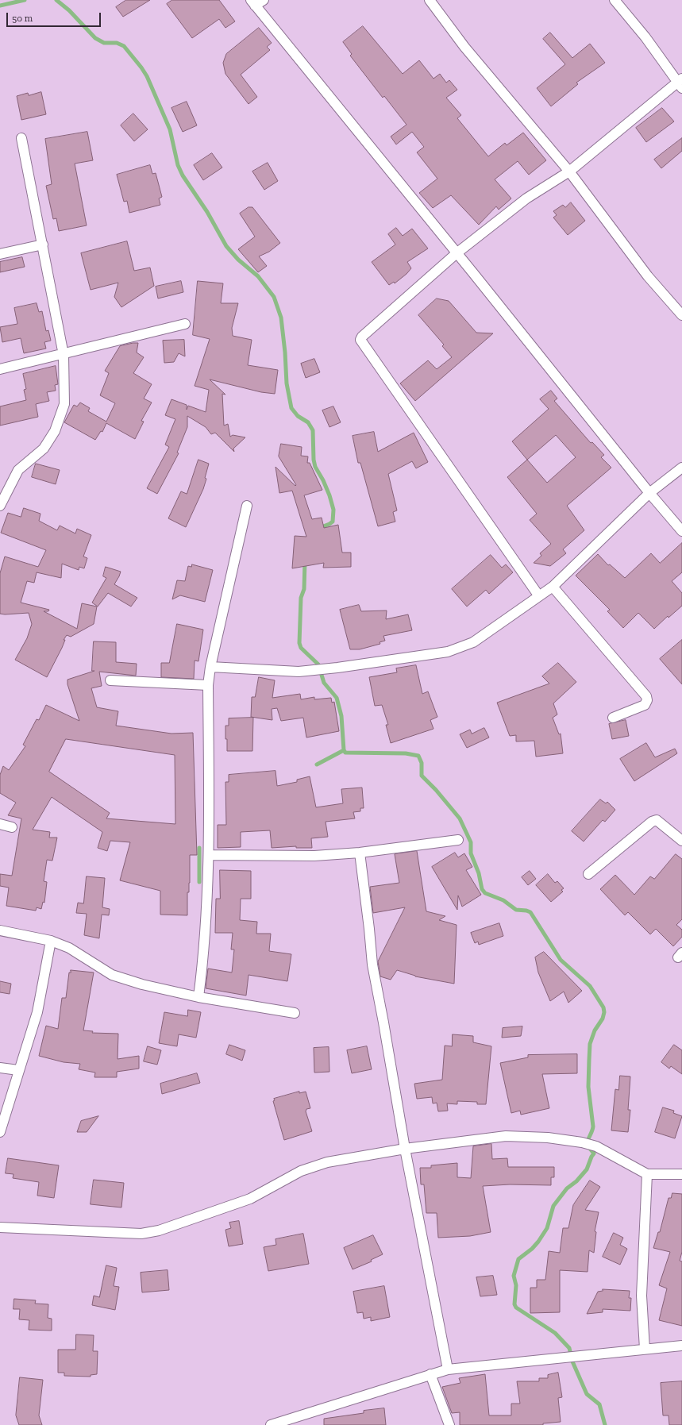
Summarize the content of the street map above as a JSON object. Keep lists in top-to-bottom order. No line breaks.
{"scale_bar":"50 m"}
